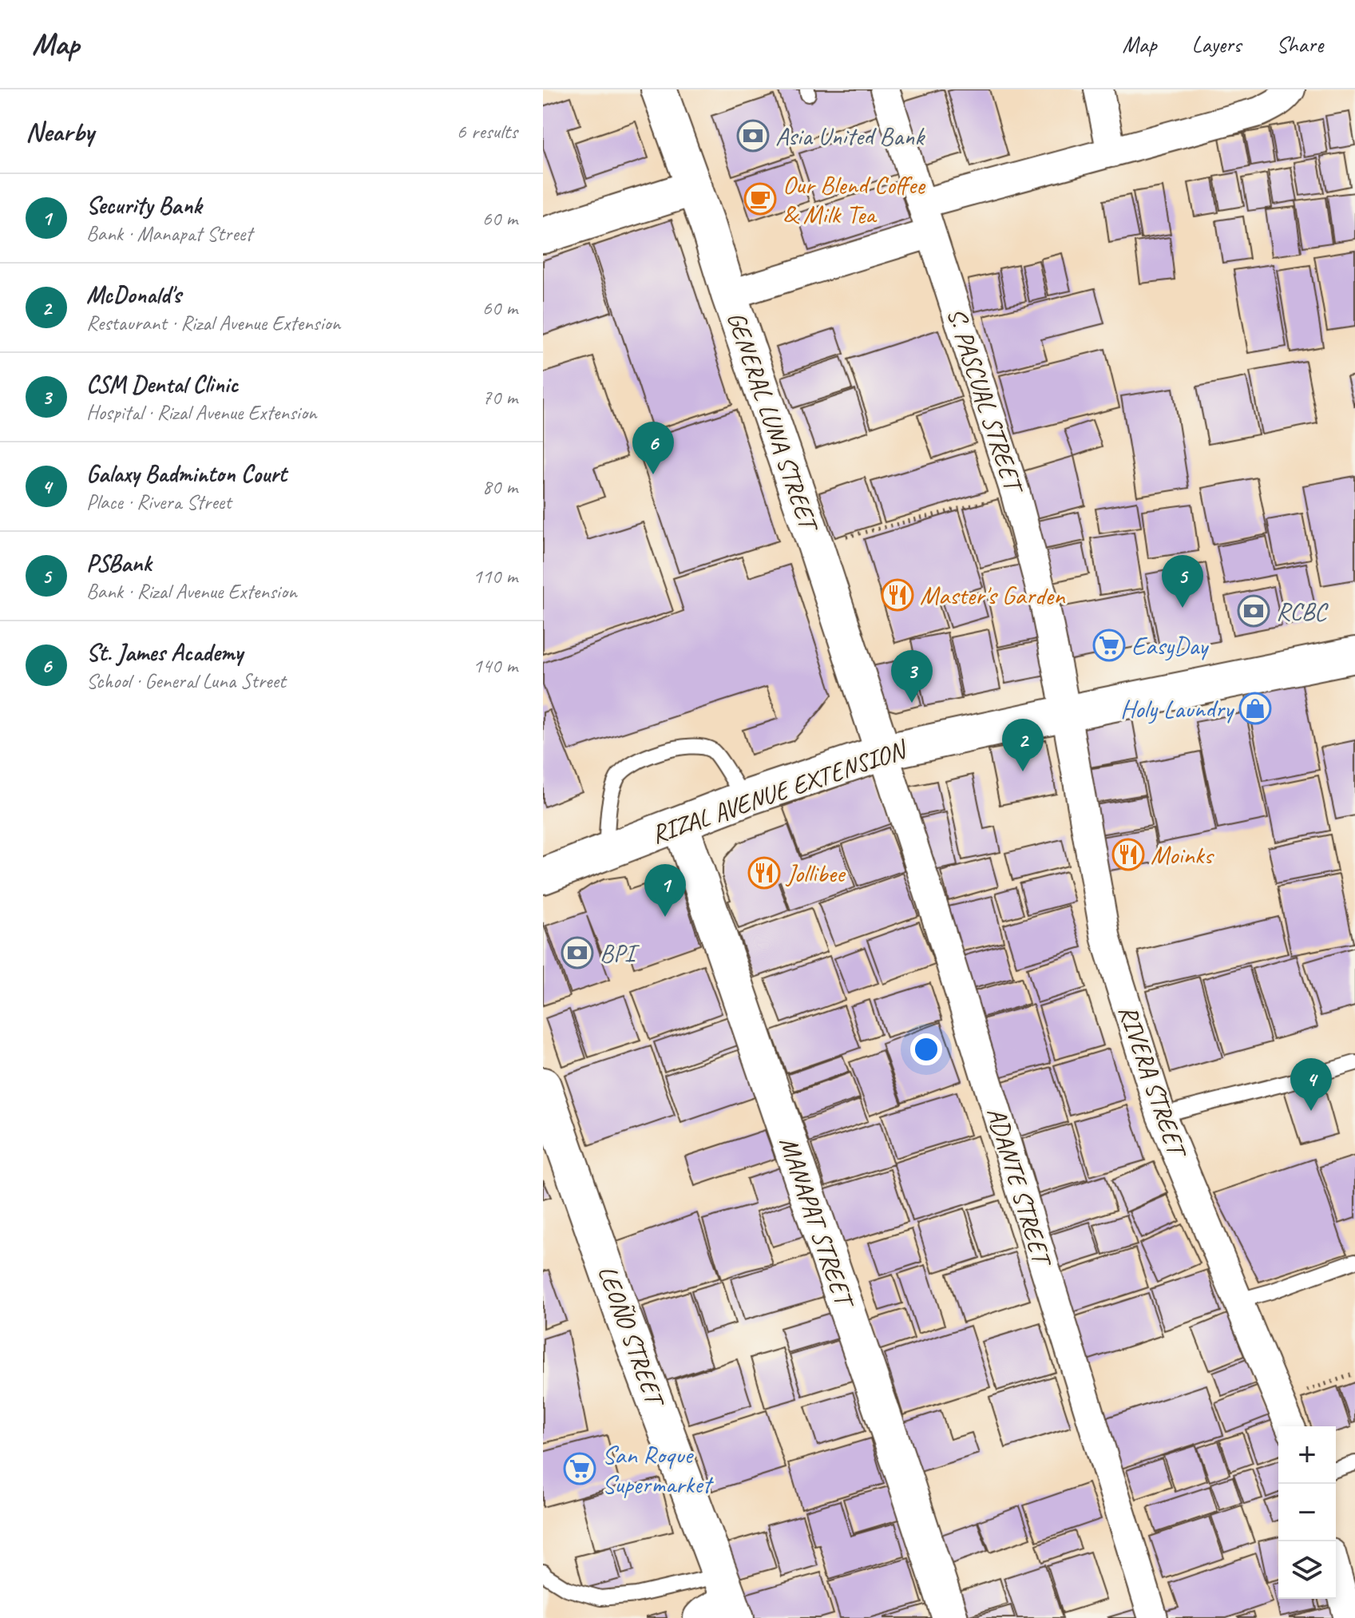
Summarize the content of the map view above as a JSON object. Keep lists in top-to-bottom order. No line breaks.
{"streets":{"main road":["GENERAL LUNA STREET","RIZAL AVENUE EXTENSION","MANAPAT STREET","LEOÑO STREET"],"street":["S. PASCUAL STREET","RIVERA STREET","ADANTE STREET"]},"crossings":[["S. PASCUAL STREET","RIZAL AVENUE EXTENSION"],["S. PASCUAL STREET","RIVERA STREET"],["GENERAL LUNA STREET","RIZAL AVENUE EXTENSION"],["GENERAL LUNA STREET","ADANTE STREET"],["RIZAL AVENUE EXTENSION","RIVERA STREET"],["RIZAL AVENUE EXTENSION","ADANTE STREET"],["RIZAL AVENUE EXTENSION","MANAPAT STREET"]],"places":{"bank":["Asia United Bank","RCBC","BPI"],"cafe":["Our Blend Coffee & Milk Tea"],"restaurant":["Master's Garden","Moinks","Jollibee"],"supermarket":["EasyDay","San Roque Supermarket"],"shop":["Holy Laundry"]},"page":{"header":"Map","nav":["Map","Layers","Share"],"heading":["Nearby","6 results"],"list":[{"mark":"1","name":"Security Bank","note":"Bank · Manapat Street","value":"60 m"},{"mark":"2","name":"McDonald's","note":"Restaurant · Rizal Avenue Extension","value":"60 m"},{"mark":"3","name":"CSM Dental Clinic","note":"Hospital · Rizal Avenue Extension","value":"70 m"},{"mark":"4","name":"Galaxy Badminton Court","note":"Place · Rivera Street","value":"80 m"},{"mark":"5","name":"PSBank","note":"Bank · Rizal Avenue Extension","value":"110 m"},{"mark":"6","name":"St. James Academy","note":"School · General Luna Street","value":"140 m"}],"pins":["6","5","3","2","1","4"],"map_buttons":["+","−"]}}
